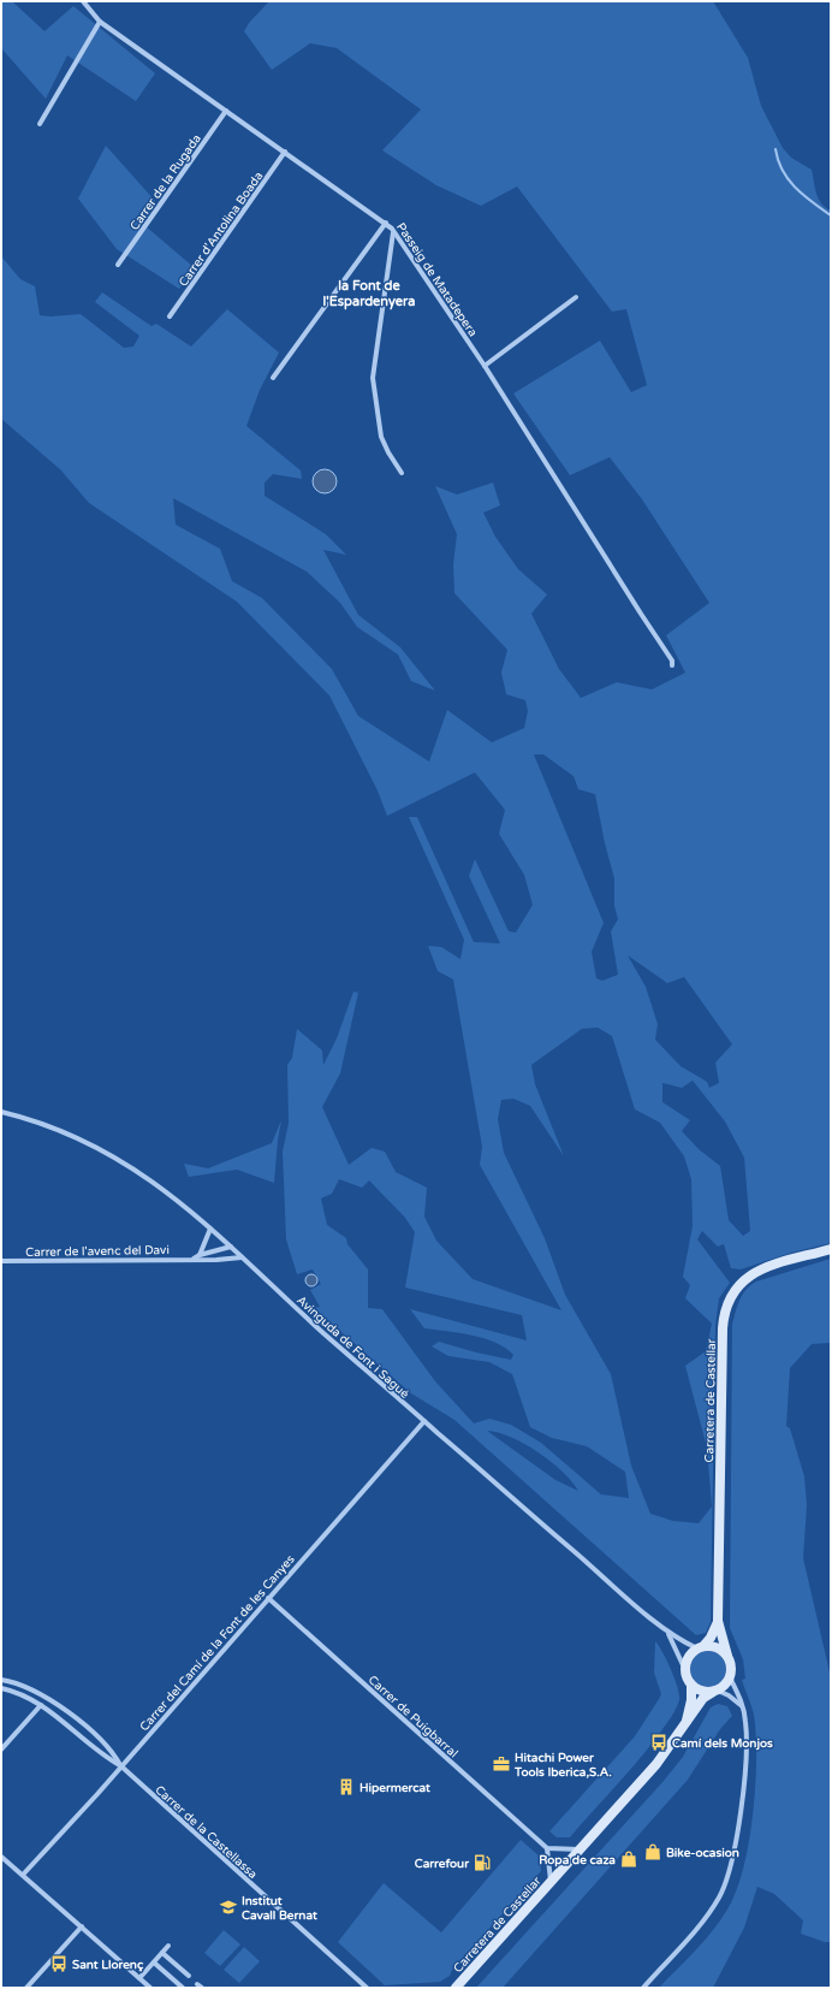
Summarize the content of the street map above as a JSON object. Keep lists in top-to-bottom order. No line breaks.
{"streets":{"street":["Carrer de la Rugada","Carrer d'Antolina Boada","Passeig de Matadepera","Carrer de l'avenc del Davi","Avinguda de Font i Sagué","Carretera de Castellar","Carrer del Camí de la Font de les Canyes","Carrer de Puigbarral","Carrer de la Castellassa"]},"crossings":[["Carrer de la Rugada","Passeig de Matadepera"],["Carrer d'Antolina Boada","Passeig de Matadepera"],["Carrer de l'avenc del Davi","Avinguda de Font i Sagué"],["Avinguda de Font i Sagué","Carretera de Castellar"],["Avinguda de Font i Sagué","Carrer del Camí de la Font de les Canyes"],["Carrer del Camí de la Font de les Canyes","Carrer de Puigbarral"],["Carrer del Camí de la Font de les Canyes","Carrer de la Castellassa"]],"districts":["la Font de l'Espardenyera"],"places":{"bus stop":["Camí dels Monjos","Sant Llorenç"],"office":["Hitachi Power Tools Iberica,S.A."],"building":["Hipermercat"],"shop":["Bike-ocasion","Ropa de caza"],"fuel station":["Carrefour"],"school or university":["Institut Cavall Bernat"]}}
